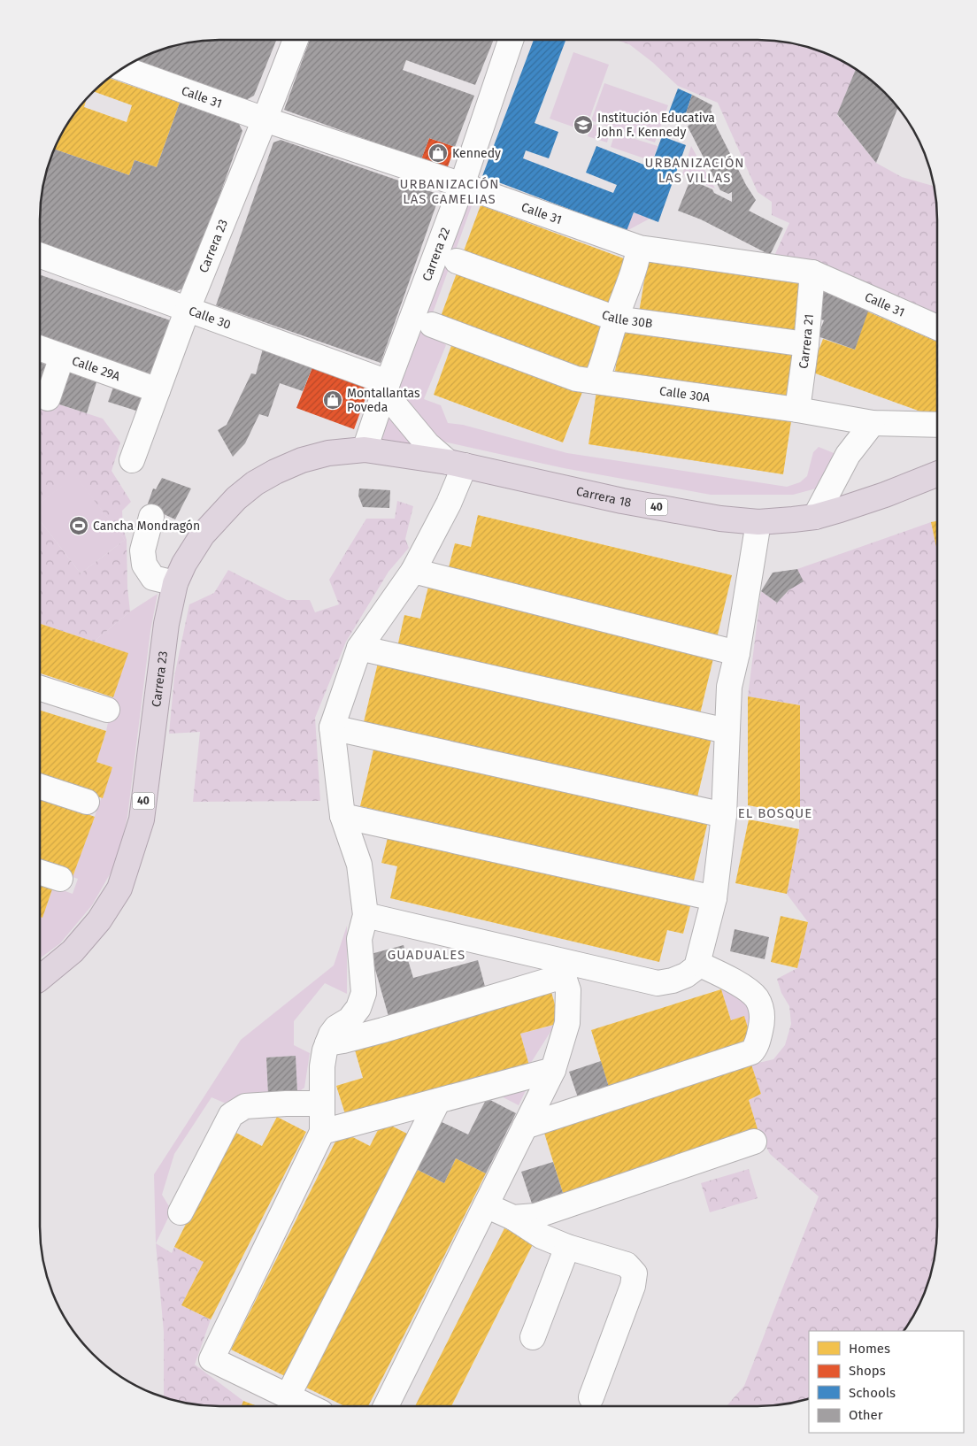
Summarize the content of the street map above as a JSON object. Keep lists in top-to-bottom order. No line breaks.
{"streets":{"highway":["Carrera 23","Carrera 18","40"],"street":["Calle 31","Carrera 22","Calle 30","Calle 30B","Carrera 21","Calle 29A","Calle 30A"]},"crossings":[["Calle 31","Carrera 23"],["Calle 31","Carrera 22"],["Calle 31","Carrera 21"],["Carrera 23","Carrera 22"],["Carrera 23","Calle 30"],["Carrera 23","Calle 29A"],["Carrera 23","Carrera 18"],["Carrera 22","Calle 30"],["Carrera 22","Carrera 18"],["Calle 30B","Carrera 21"],["Carrera 21","Calle 30A"]],"districts":["URBANIZACIÓN LAS VILLAS","URBANIZACIÓN LAS CAMELIAS","EL BOSQUE","GUADUALES"],"places":{"school or university":["Institución Educativa John F. Kennedy"],"shop":["Kennedy","Montallantas Poveda"],"sports":["Cancha Mondragón"]},"legend":["Homes","Shops","Schools","Other"]}
